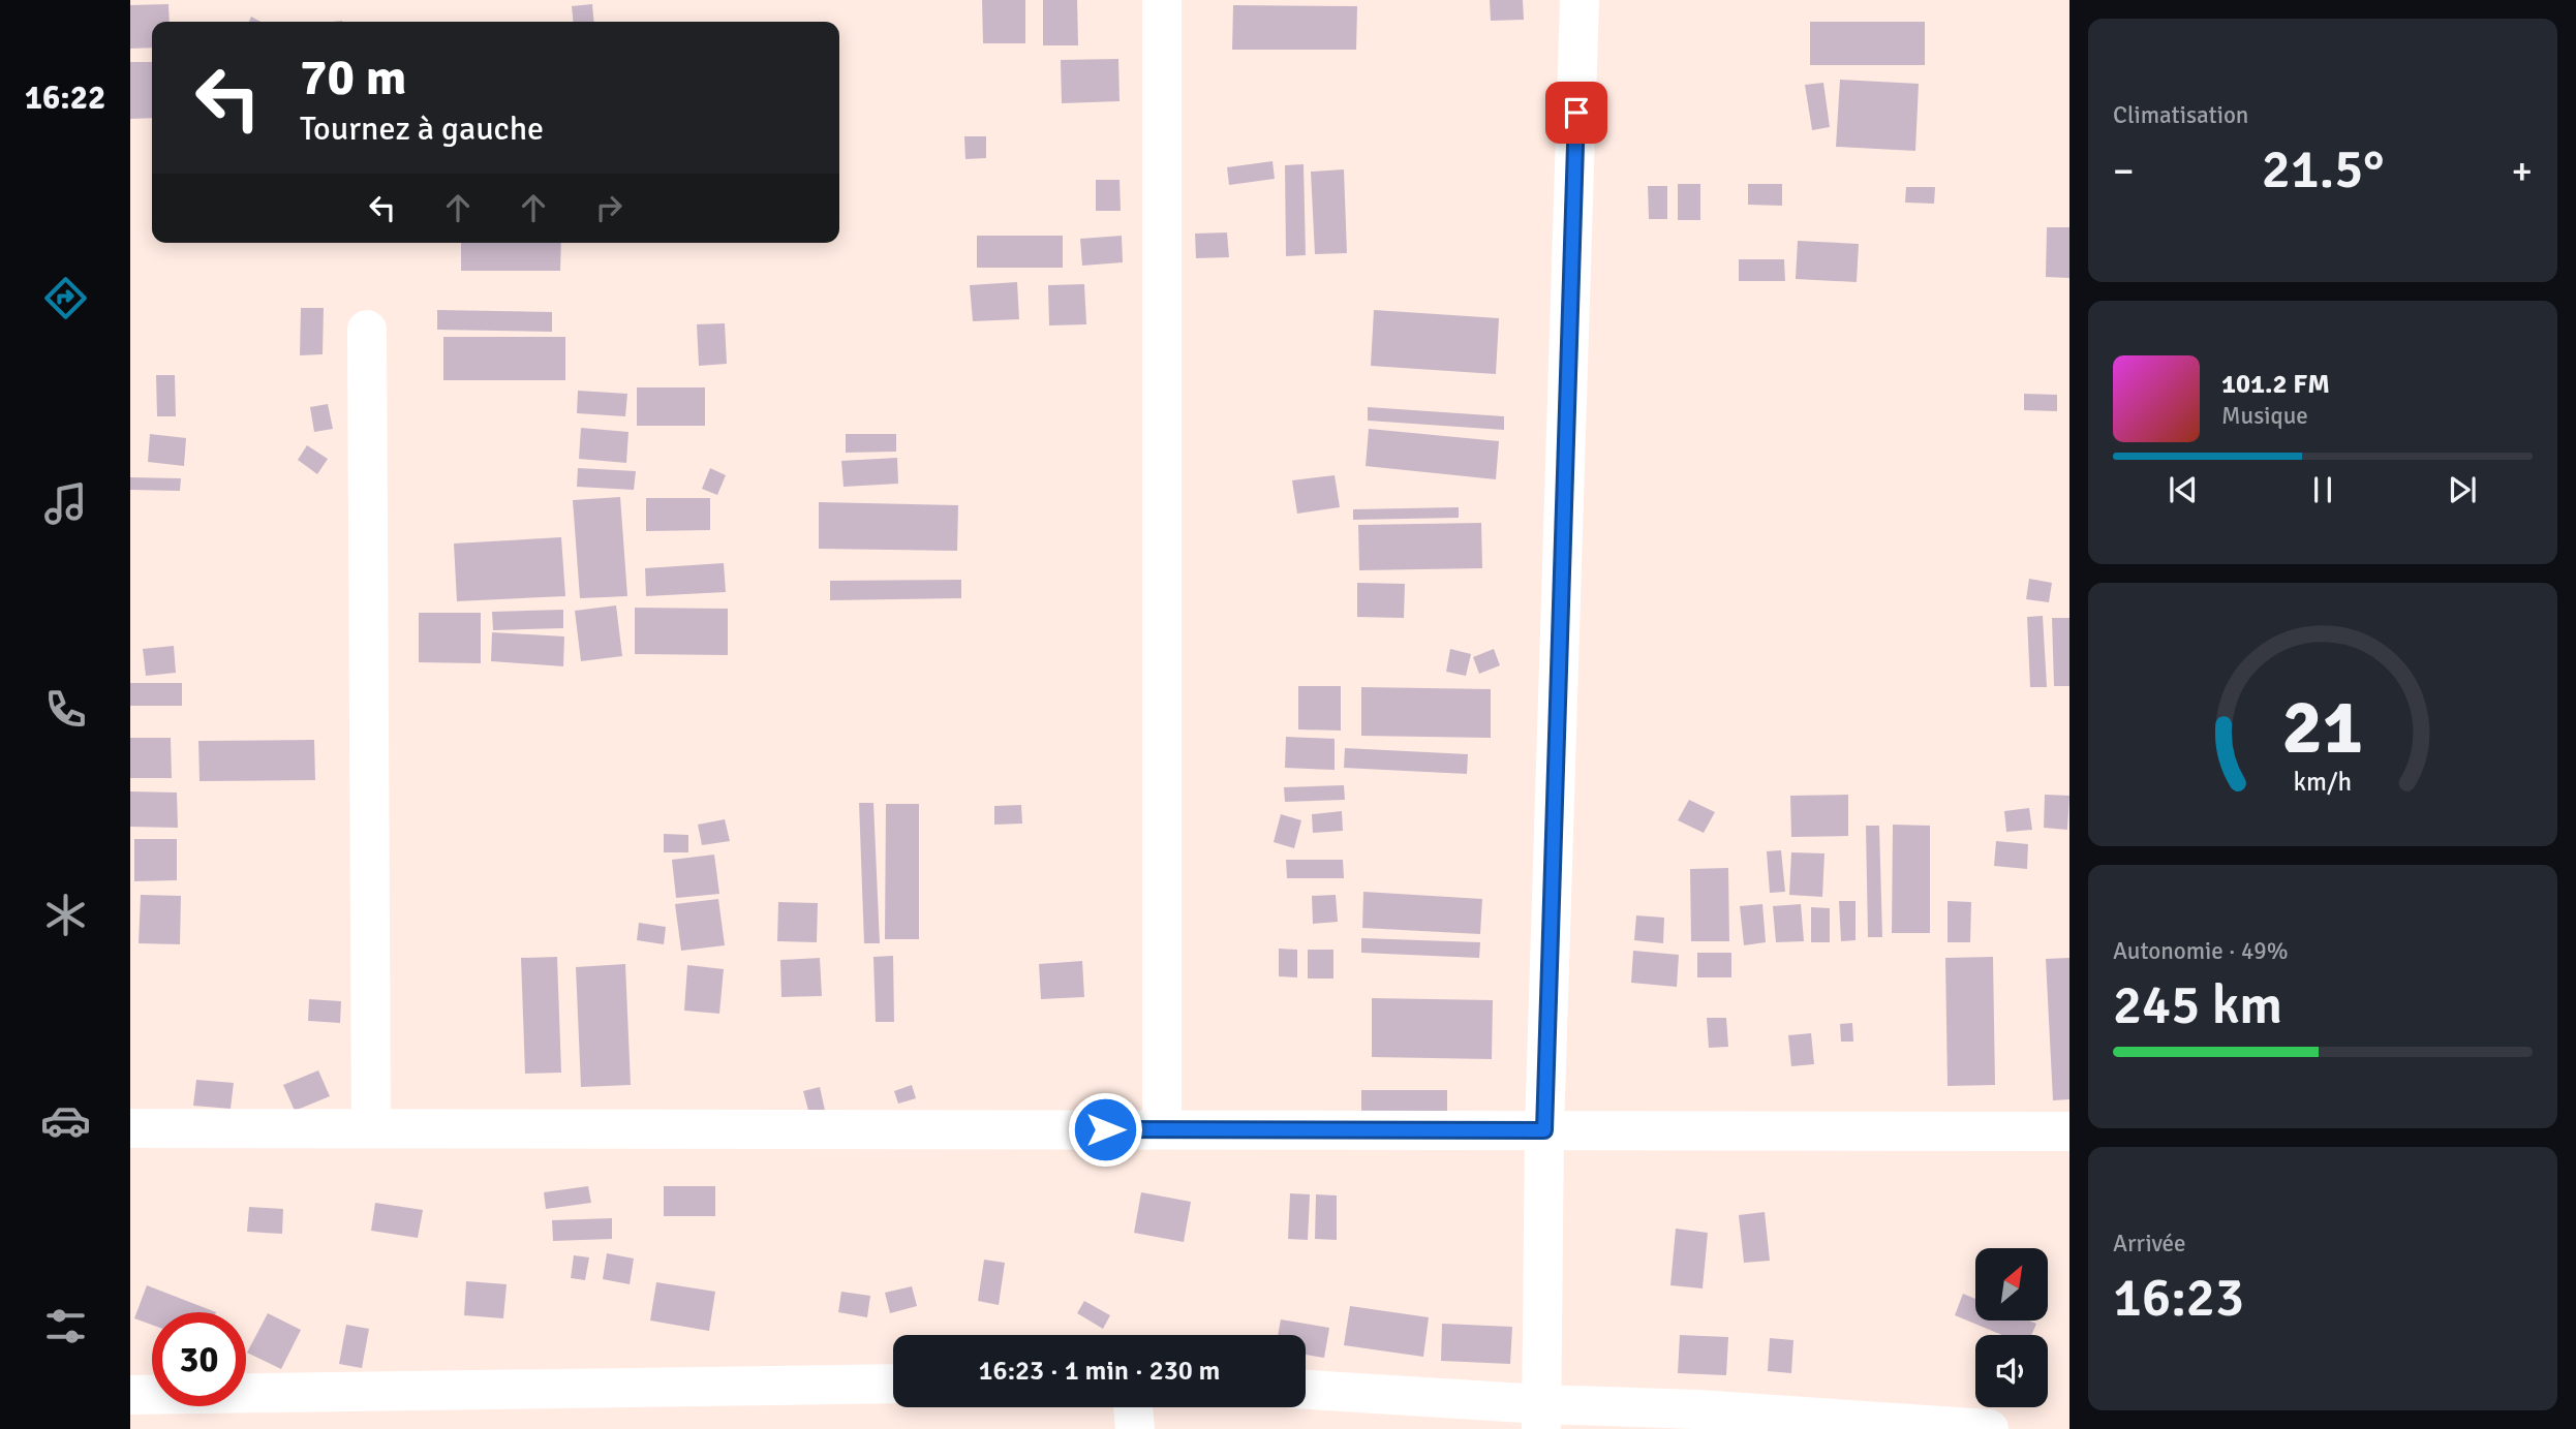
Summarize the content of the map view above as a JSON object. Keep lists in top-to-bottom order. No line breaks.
{"north":"top right","page":{"tabs":"16:22","tile":["Climatisation",["Autonomie · 49%","245 km"],["Arrivée","16:23"]],"turn":["70 m","Tournez à gauche"],"heat":["−","21.5°","+"],"song":["101.2 FM","Musique"],"limit":"30","trip":"16:23 · 1 min · 230 m","gauge":["21","km/h"]}}
